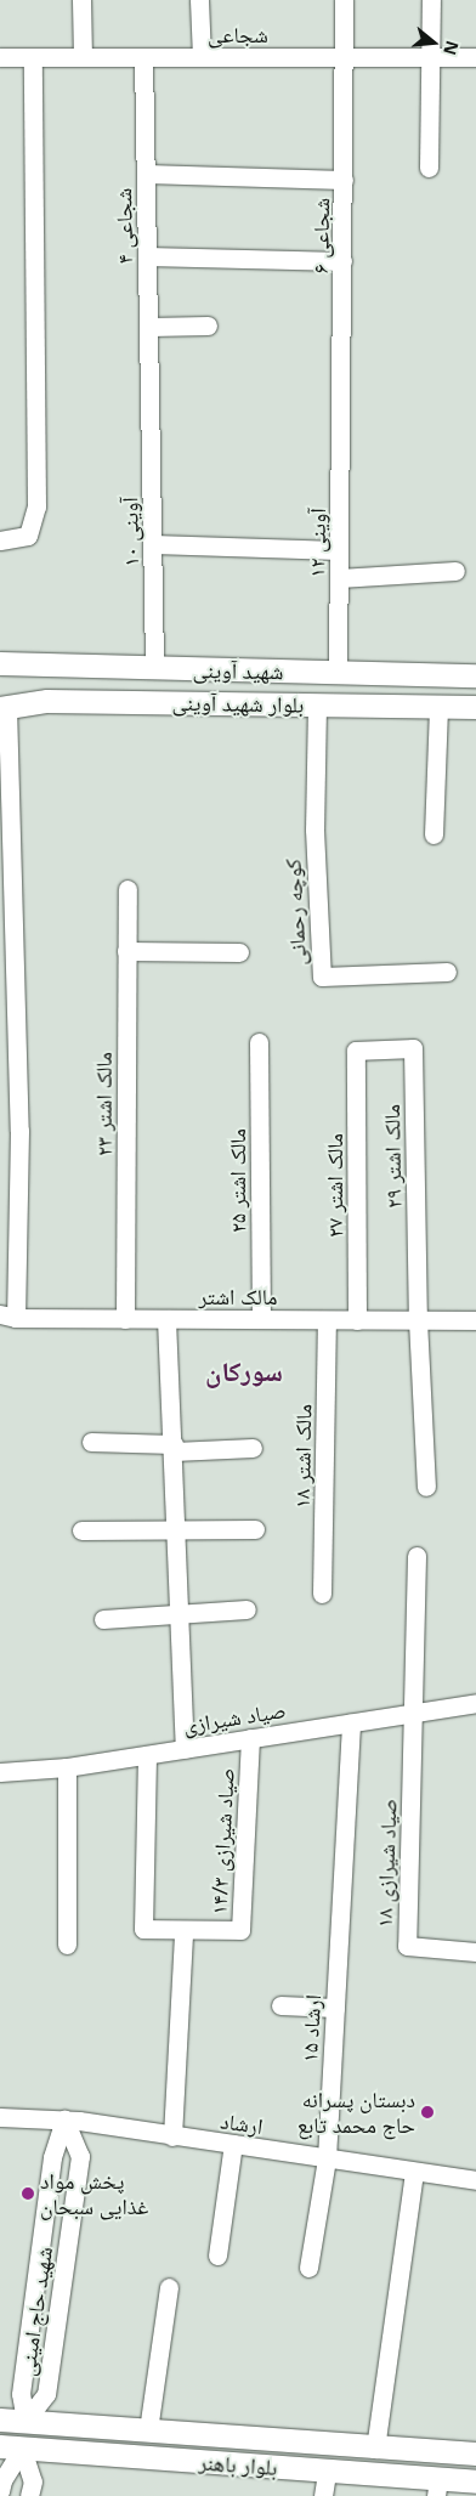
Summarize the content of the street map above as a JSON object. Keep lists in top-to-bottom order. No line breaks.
{"streets":{"main road":["شهید آوینی","بلوار شهید آوینی","بلوار باهنر"],"street":["شجاعی","شجاعی ۴","شجاعی ۶","۱۰ آوینی","۱۲ آوینی","کوچه رحمانی","مالک اشتر ۲۳","مالک اشتر ۲۹","مالک اشتر ۲۵","مالک اشتر ۲۷","مالک اشتر","مالک اشتر ۱۸","صیاد شیرازی","صیاد شیرازی ۱۴/۳","صیاد شیرازی ۱۸","ارشاد ۱۵","ارشاد","شهید حاج امینی"]},"crossings":[["شجاعی","شجاعی ۴"],["شجاعی","شجاعی ۶"],["شجاعی ۴","۱۰ آوینی"],["شجاعی ۶","۱۲ آوینی"],["۱۰ آوینی","شهید آوینی"],["۱۲ آوینی","شهید آوینی"],["بلوار شهید آوینی","کوچه رحمانی"],["مالک اشتر ۲۳","مالک اشتر"],["مالک اشتر ۲۹","مالک اشتر ۲۷"],["مالک اشتر ۲۹","مالک اشتر"],["مالک اشتر ۲۵","مالک اشتر"],["مالک اشتر ۲۷","مالک اشتر"],["مالک اشتر","مالک اشتر ۱۸"],["صیاد شیرازی","صیاد شیرازی ۱۴/۳"],["صیاد شیرازی","صیاد شیرازی ۱۸"],["صیاد شیرازی","ارشاد ۱۵"],["ارشاد ۱۵","ارشاد"],["ارشاد","شهید حاج امینی"],["شهید حاج امینی","بلوار باهنر"]],"districts":["سورکان"],"places":["دبستان پسرانه حاج محمد تابع","پخش مواد غذایی سبحان"],"north":"right"}
